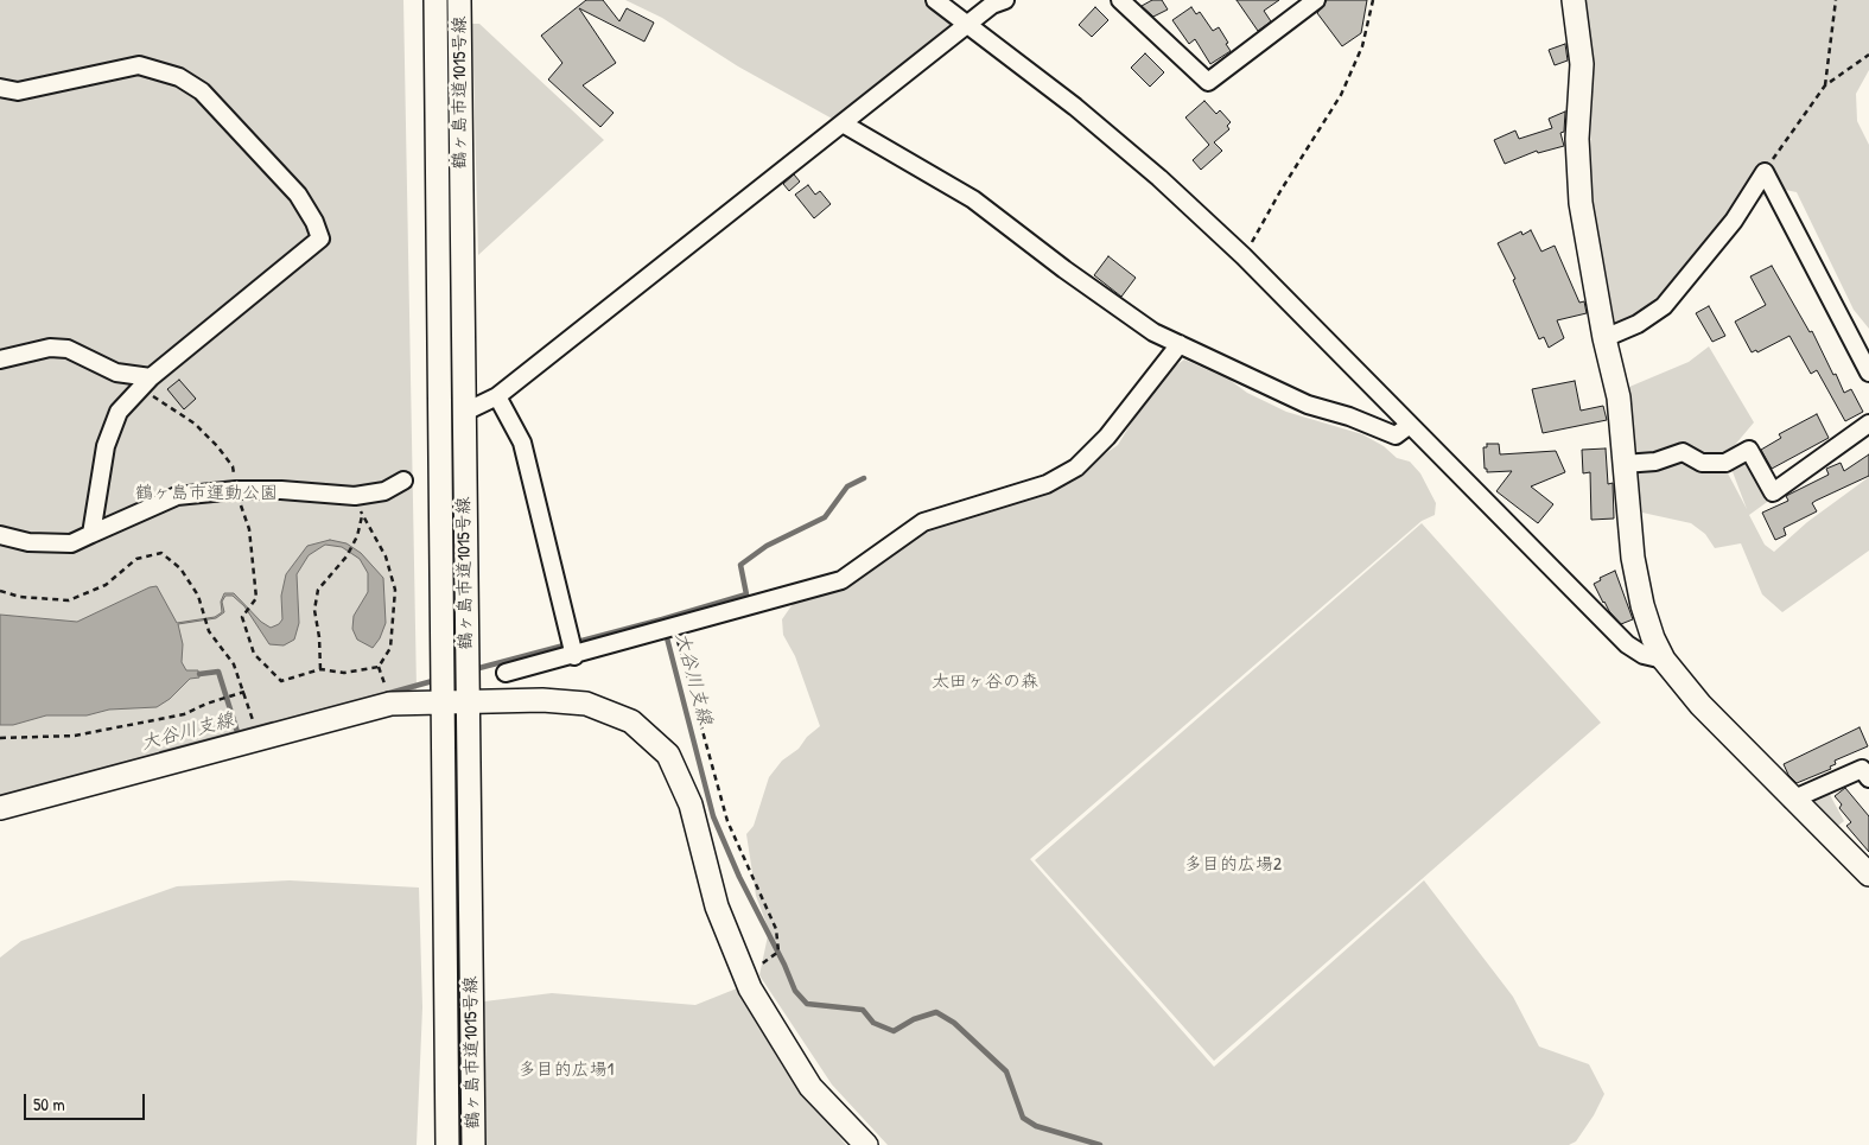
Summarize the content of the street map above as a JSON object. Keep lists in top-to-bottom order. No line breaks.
{"streets":{"street":["鶴ヶ島市道1015号線"]},"water":["大谷川支線"],"parks":["鶴ヶ島市運動公園","太田ヶ谷の森","多目的広場2","多目的広場1"],"scale_bar":"50 m"}
